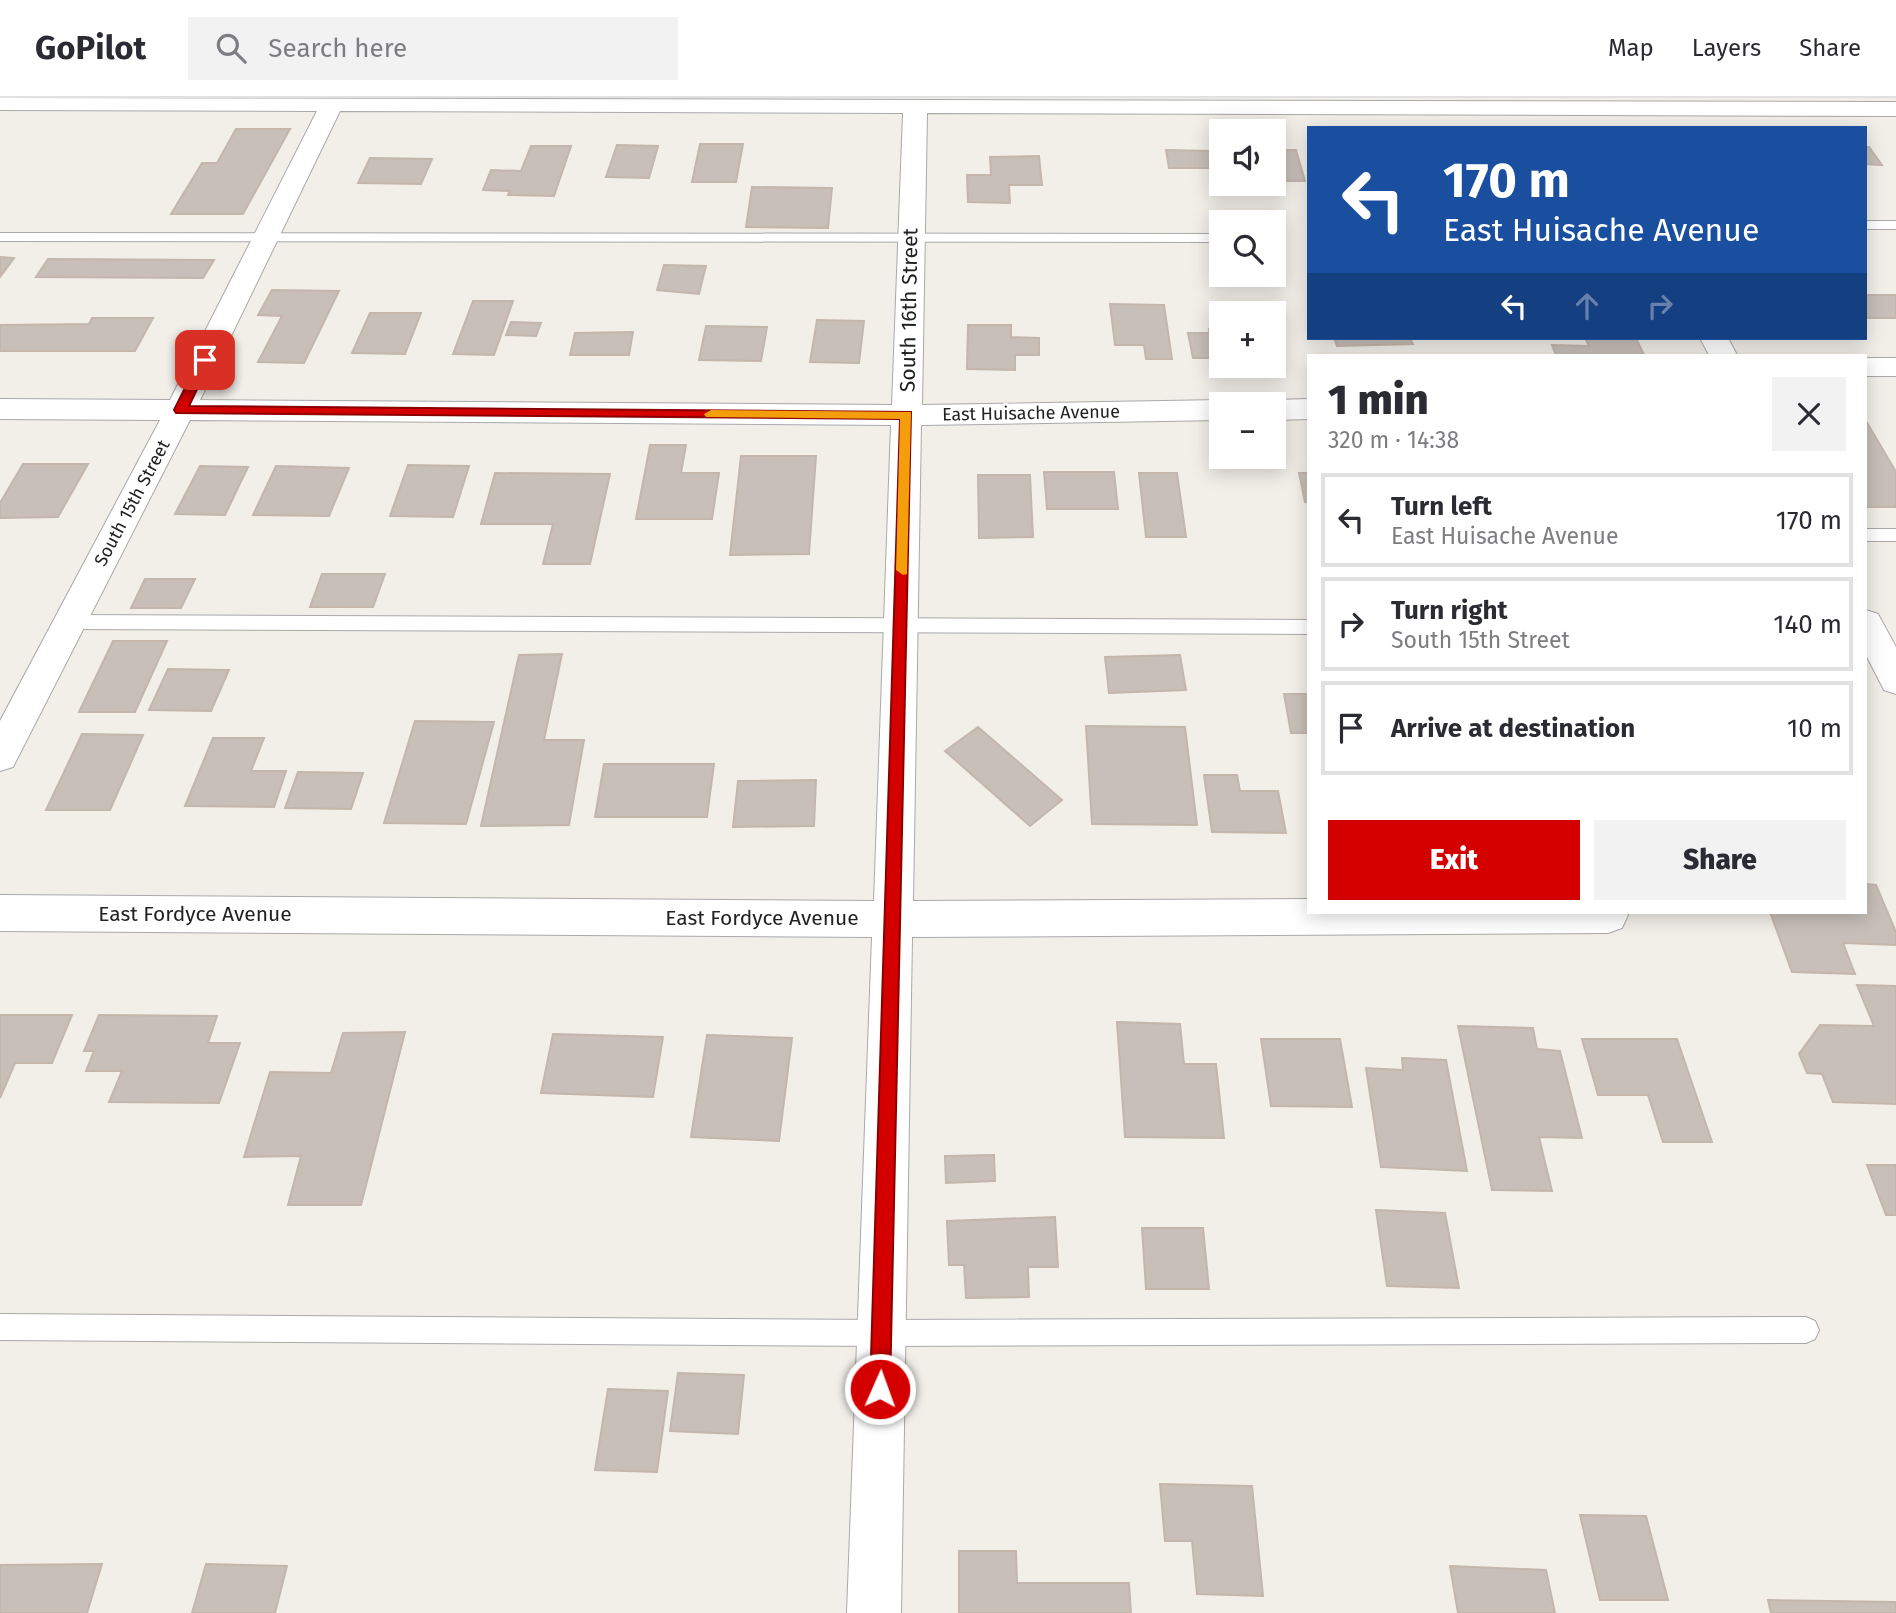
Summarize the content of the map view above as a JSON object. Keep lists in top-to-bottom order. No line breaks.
{"streets":{"street":["South 16th Street","East Huisache Avenue","South 15th Street","East Fordyce Avenue"]},"crossings":[["South 16th Street","East Huisache Avenue"],["South 16th Street","East Fordyce Avenue"],["East Huisache Avenue","South 15th Street"]],"page":{"header":"GoPilot","search":"Search here","nav":["Map","Layers","Share"],"map_buttons":["+","−"],"turn":["170 m","East Huisache Avenue"],"heading":["1 min","320 m · 14:38"],"list":[{"name":"Turn left","note":"East Huisache Avenue","value":"170 m"},{"name":"Turn right","note":"South 15th Street","value":"140 m"},{"name":"Arrive at destination","value":"10 m"}],"buttons":["Exit","Share"]}}
